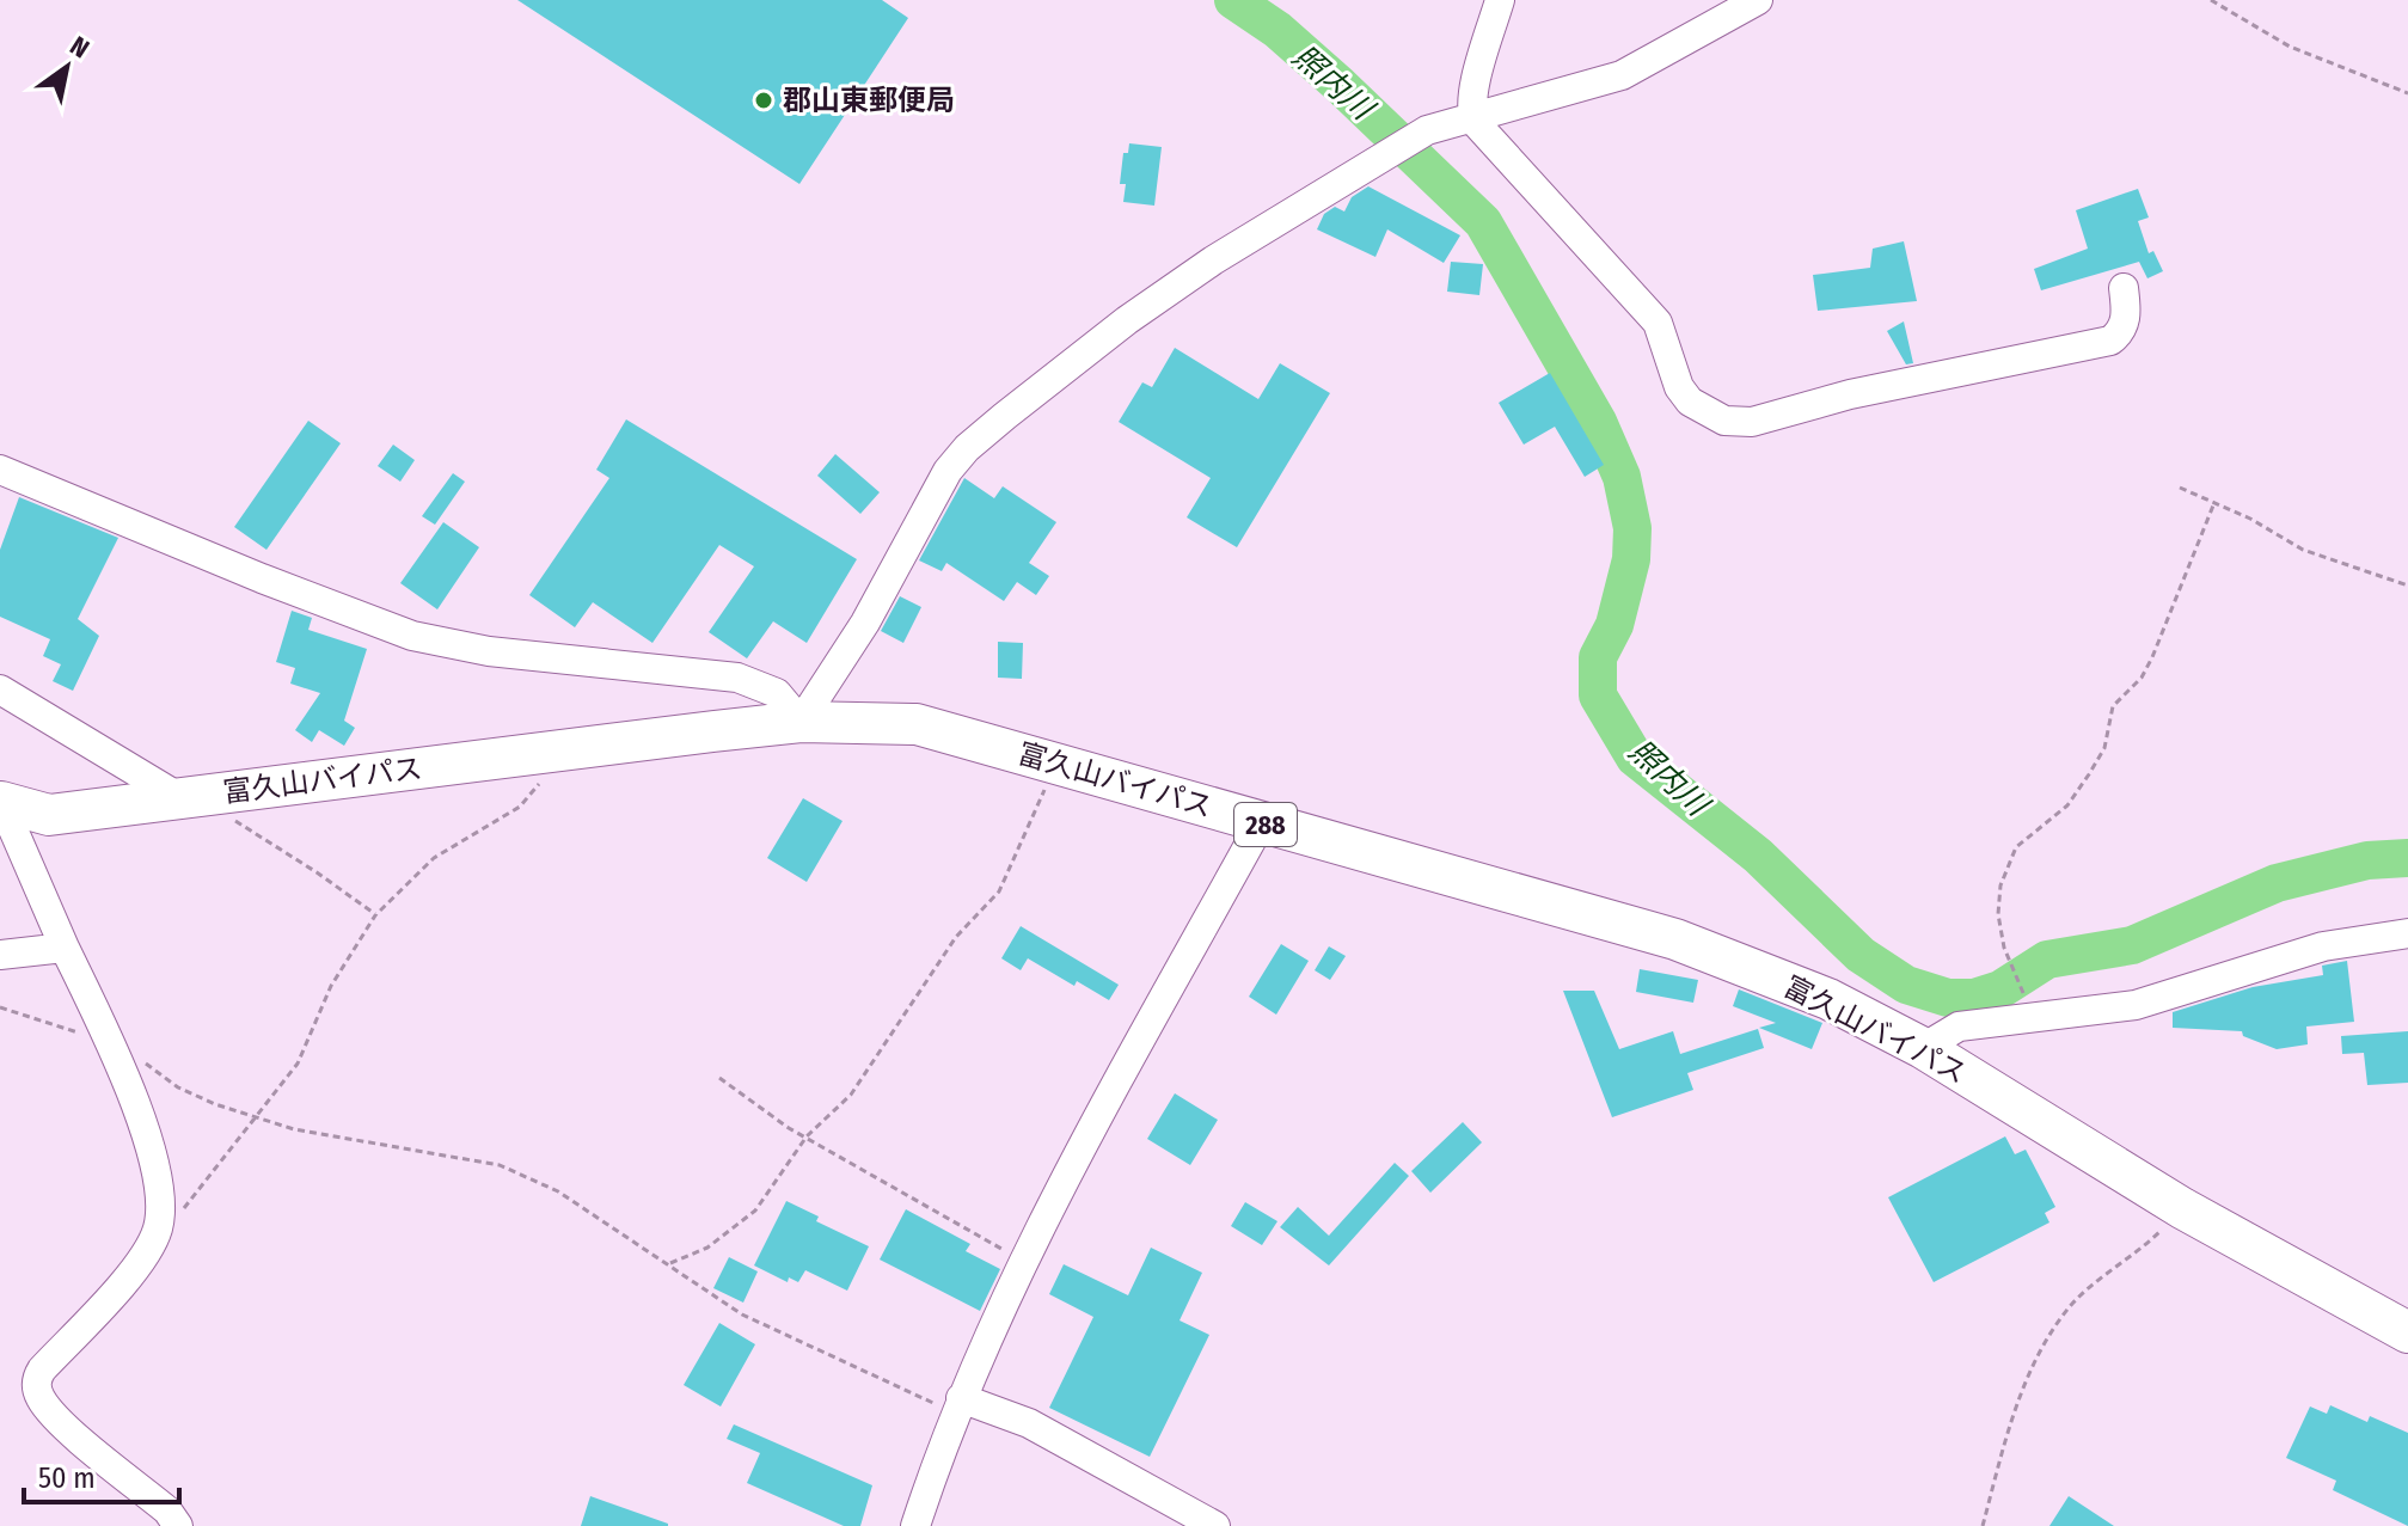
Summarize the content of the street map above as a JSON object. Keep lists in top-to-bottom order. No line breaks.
{"streets":{"highway":["富久山バイパス","288"]},"water":["照内川"],"places":["郡山東郵便局"],"scale_bar":"50 m","north":"top right"}
